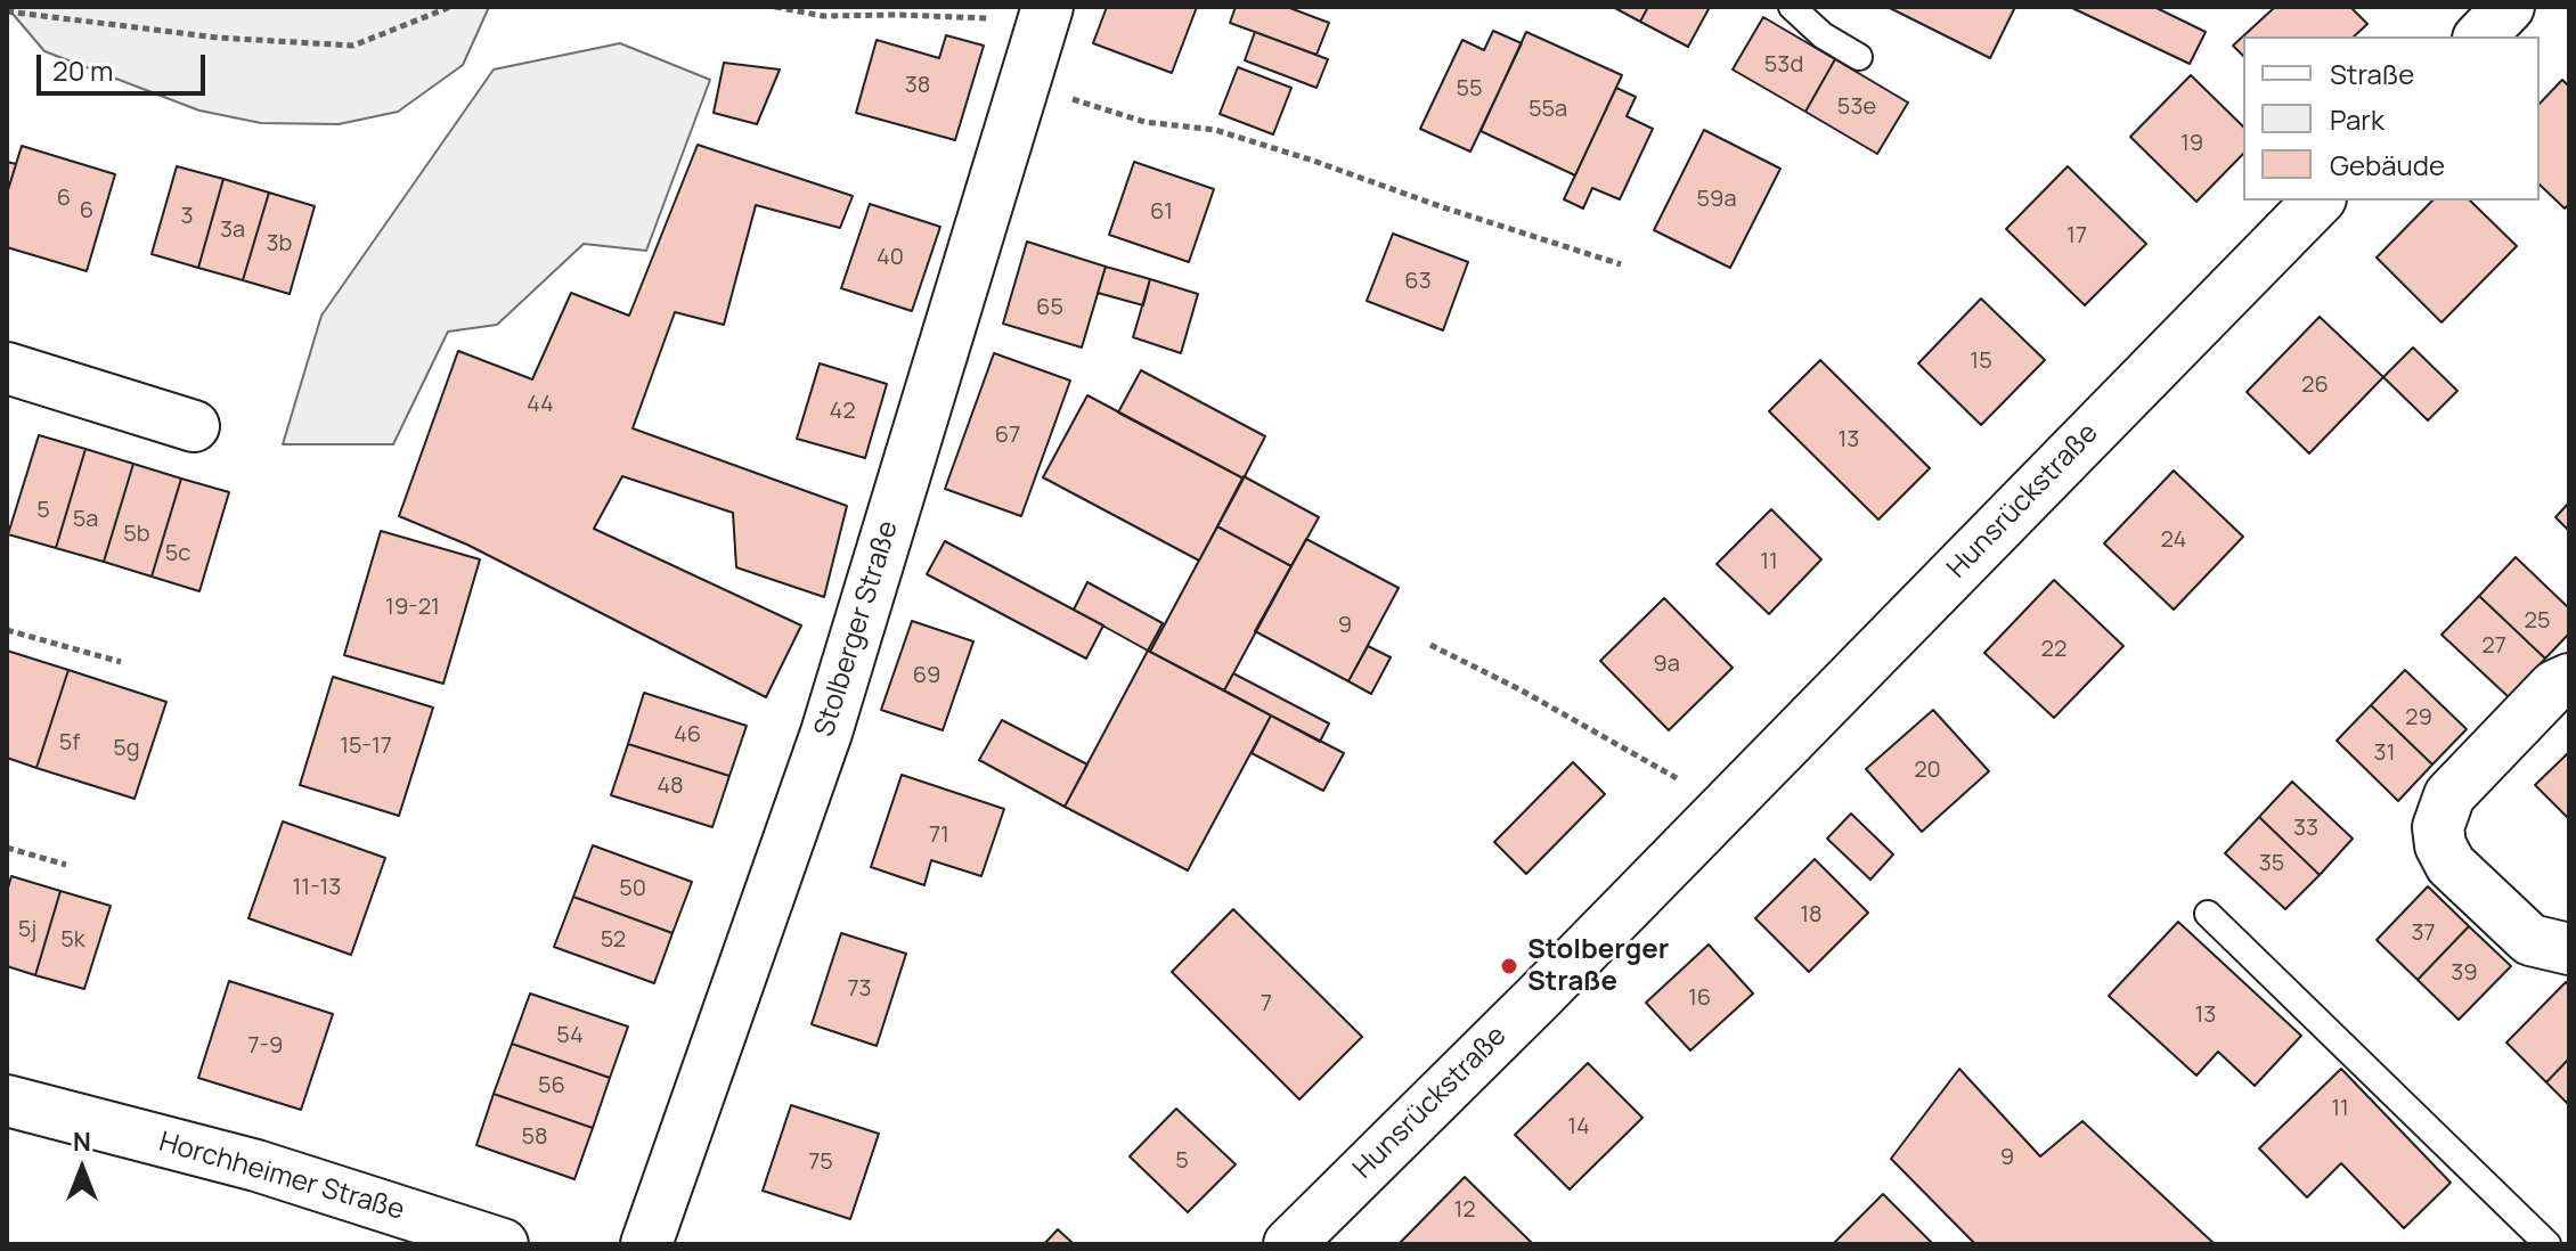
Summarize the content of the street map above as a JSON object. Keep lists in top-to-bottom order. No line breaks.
{"streets":{"street":["Hunsrückstraße","Stolberger Straße","Horchheimer Straße"]},"places":["Stolberger Straße"],"house_numbers":["53d","38","55","53e","55a","19","6","59a","6","61","3","3a","17","3b","40","63","65","15","26","44","42","67","13","5","5a","5b","24","5c","11","19-21","25","9","27","22","9a","69","29","46","5f","15-17","5g","31","20","48","33","71","35","11-13","50","18","5j","37","5k","52","39","73","16","7","13","54","7-9","56","11","14","58","9","5","75","12"],"legend":["Straße","Park","Gebäude"],"scale_bar":"20 m","north":"top"}
